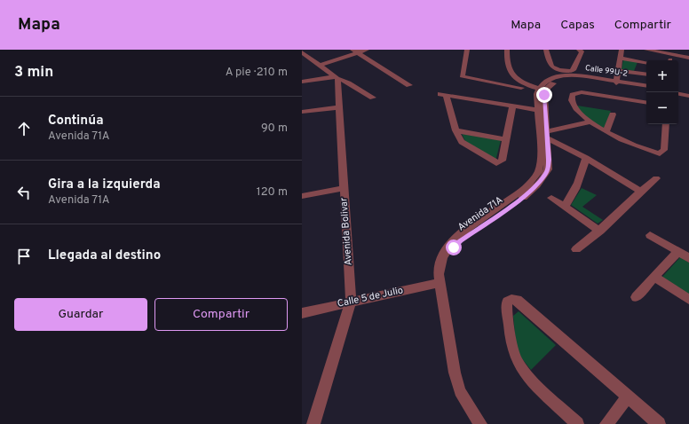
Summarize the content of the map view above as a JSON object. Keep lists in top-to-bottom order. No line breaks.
{"streets":{"street":["Calle 99U-2","Avenida 71A","Avenida Bolivar","Calle 5 de Julio"]},"crossings":[["Calle 99U-2","Avenida 71A"],["Avenida 71A","Calle 5 de Julio"],["Avenida Bolivar","Calle 5 de Julio"]],"page":{"header":"Mapa","nav":["Mapa","Capas","Compartir"],"heading":["3 min","A pie · 210 m"],"map_buttons":["+","−"],"list":[["Continúa","Avenida 71A","90 m"],["Gira a la izquierda","Avenida 71A","120 m"],"Llegada al destino"],"buttons":["Guardar","Compartir"]}}
